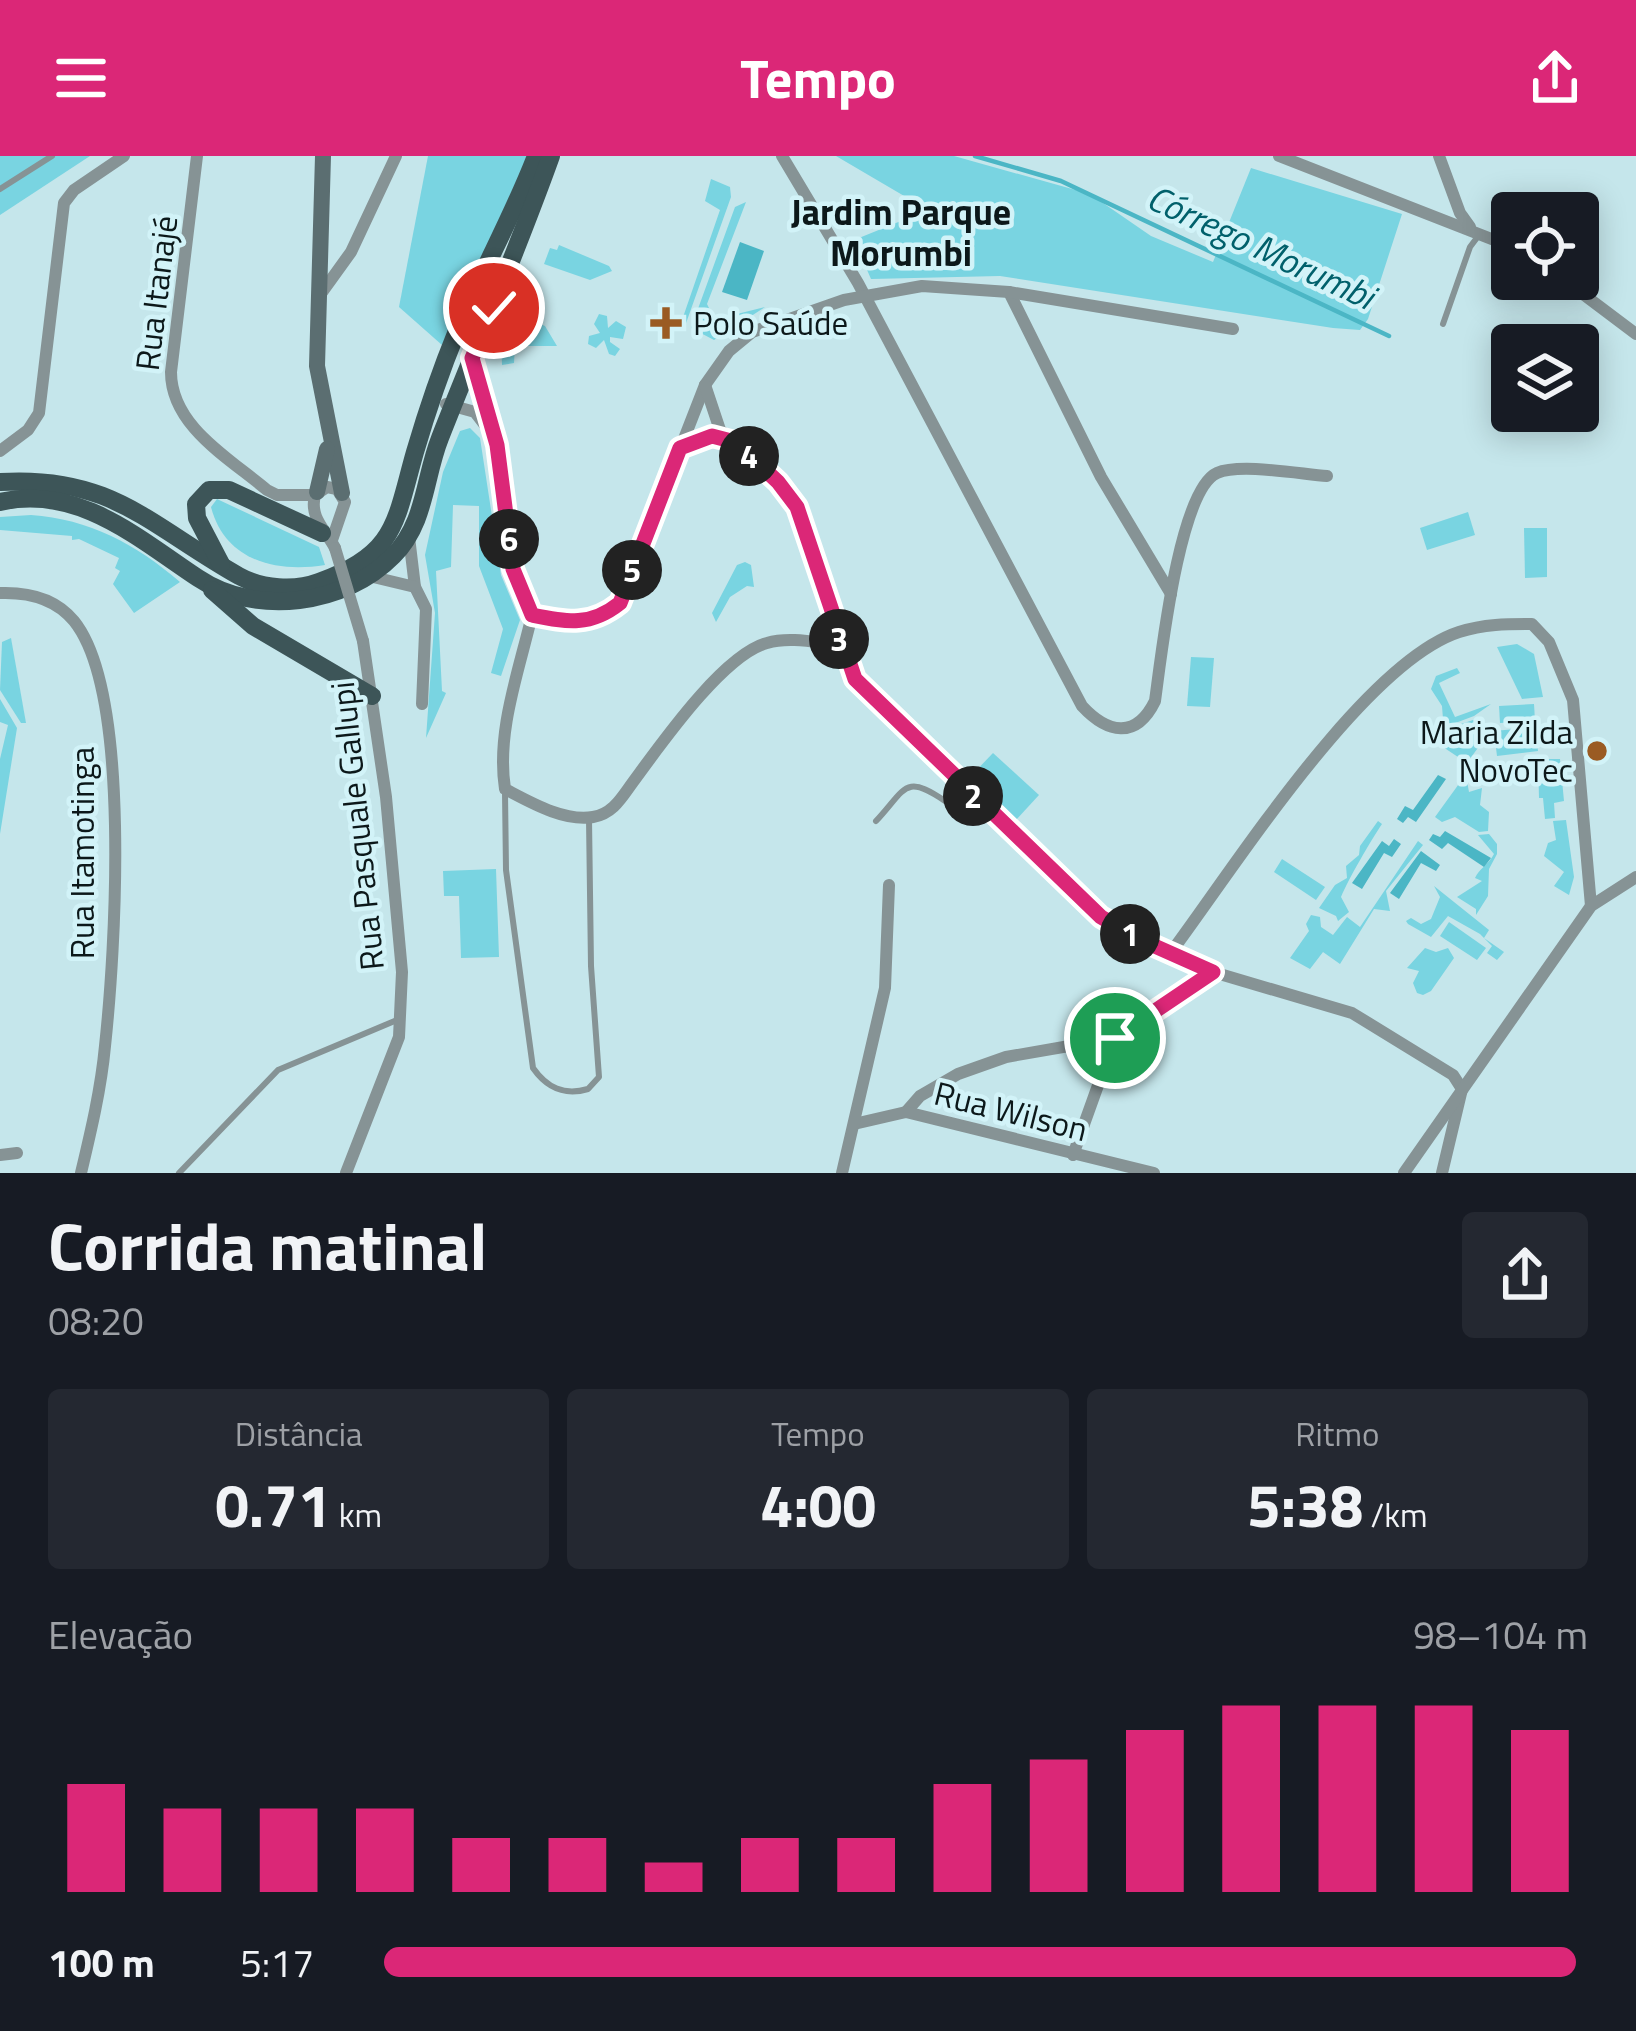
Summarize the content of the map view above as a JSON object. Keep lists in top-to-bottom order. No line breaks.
{"streets":{"street":["Rua Itanajé","Rua Pasquale Gallupi","Rua Itamotinga","Rua Wilson"]},"crossings":[["Rua Itanajé","Rua Pasquale Gallupi"]],"districts":["Jardim Parque Morumbi"],"water":["Córrego Morumbi"],"places":{"health":["Polo Saúde"],"other":["Maria Zilda NovoTec"]},"page":{"header":"Tempo","pins":["4","6","5","3","2","1"],"heading":["Corrida matinal","08:20"],"stats":[["Distância","0.71 km"],["Tempo","4:00"],["Ritmo","5:38 /km"]],"chart":["Elevação","98–104 m"],"list":[{"name":"100 m","note":"5:17"}]}}
